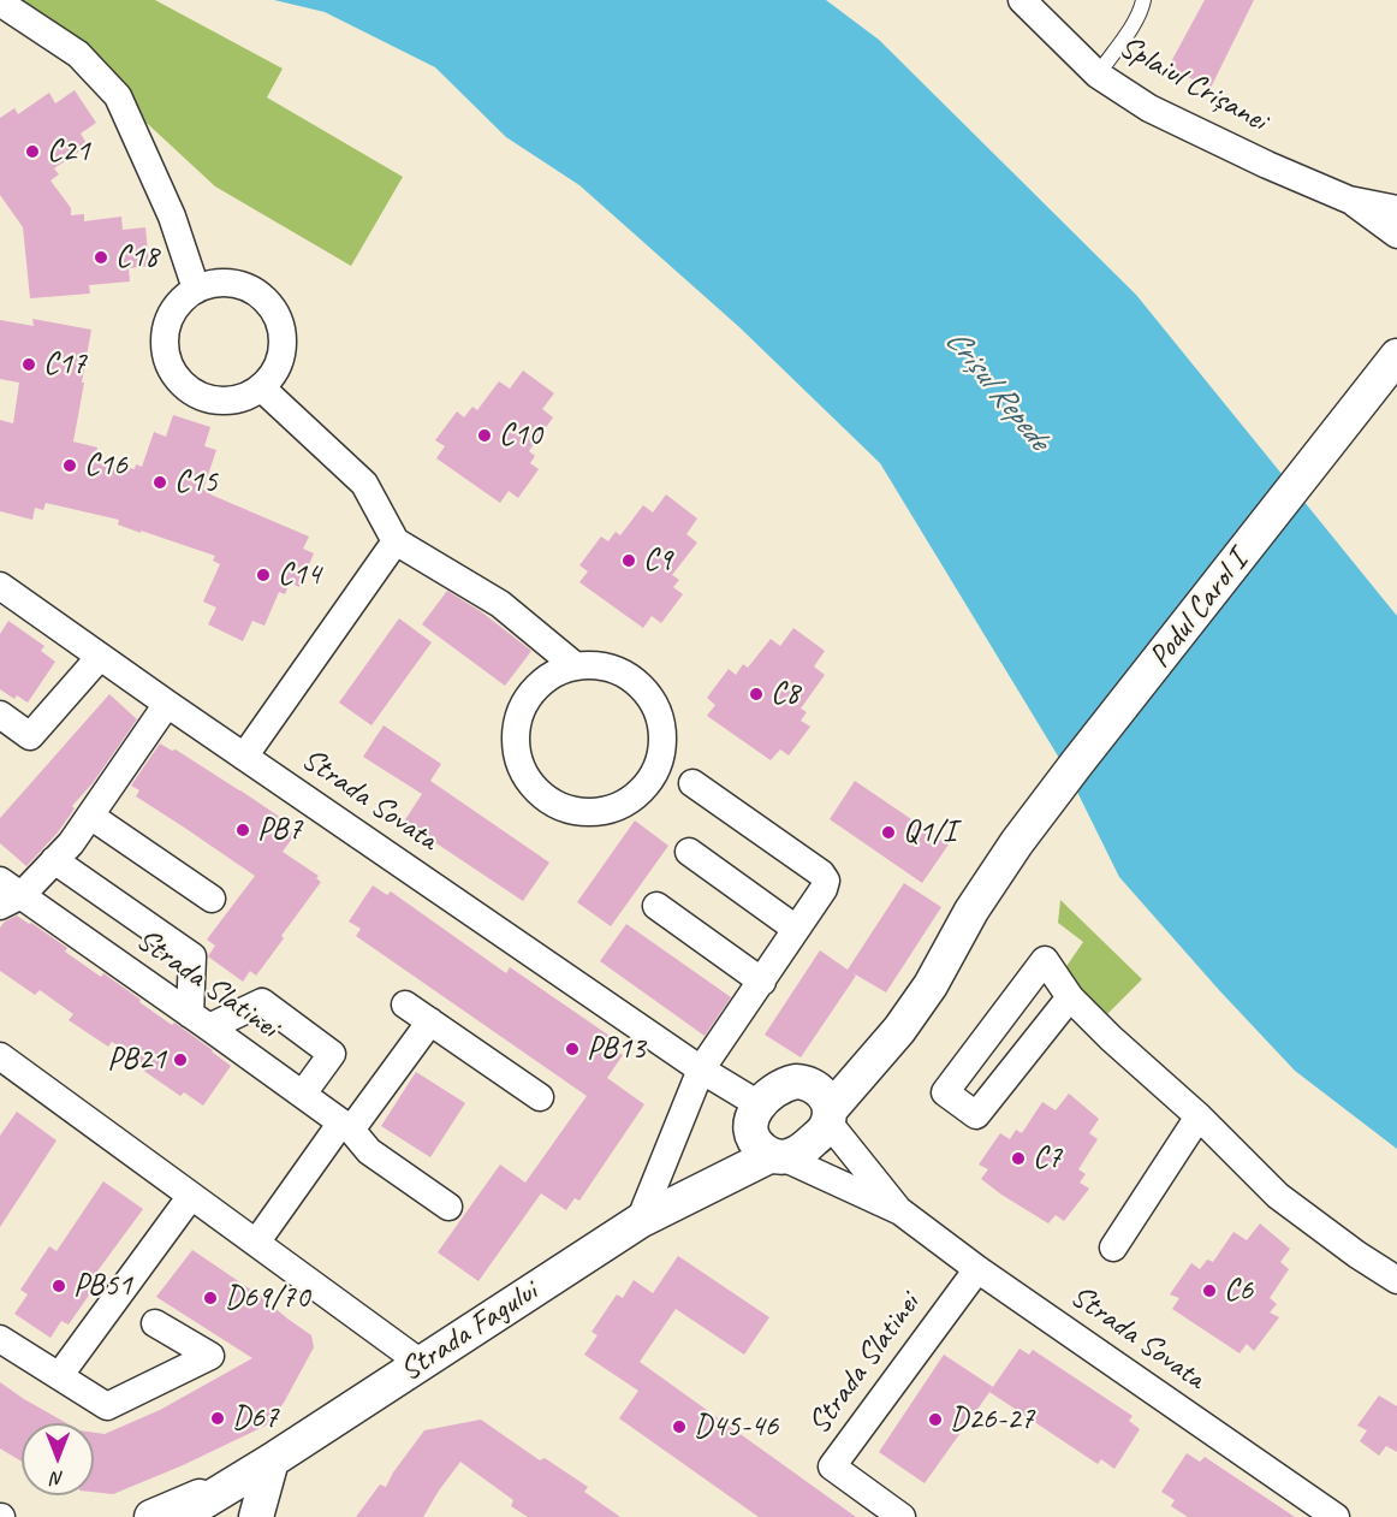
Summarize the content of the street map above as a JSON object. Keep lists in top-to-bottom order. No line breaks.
{"streets":{"street":["Splaiul Crișanei","Podul Carol I","Strada Sovata","Strada Slatinei","Strada Fagului"]},"crossings":[["Podul Carol I","Strada Fagului"],["Strada Sovata","Strada Slatinei"],["Strada Sovata","Strada Fagului"]],"water":["Crișul Repede"],"places":["C21","C18","C17","C10","C16","C15","C9","C14","C8","PB7","Q1/I","PB13","PB21","C7","PB51","C6","D69/70","D67","D26-27","D45-46"],"north":"bottom"}
